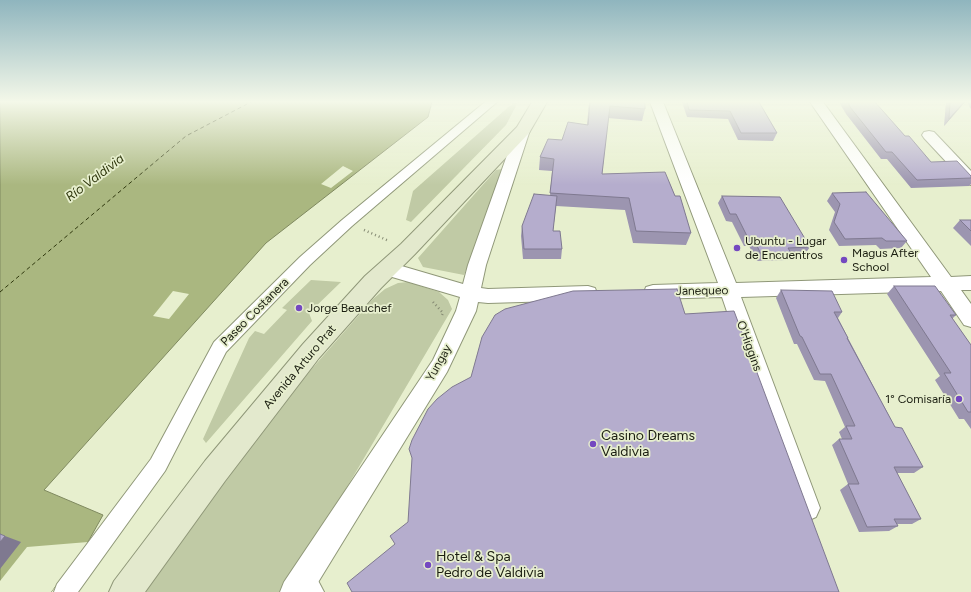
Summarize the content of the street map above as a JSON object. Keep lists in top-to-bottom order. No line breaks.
{"streets":{"main road":["Avenida Arturo Prat"],"street":["Janequeo","Paseo Costanera","O'Higgins","Yungay"]},"crossings":[["Janequeo","O'Higgins"],["Yungay","Avenida Arturo Prat"]],"water":["Río Valdivia"],"places":["Ubuntu - Lugar de Encuentros","Magus After School","Jorge Beauchef","1° Comisaría","Casino Dreams Valdivia","Hotel & Spa Pedro de Valdivia"]}
